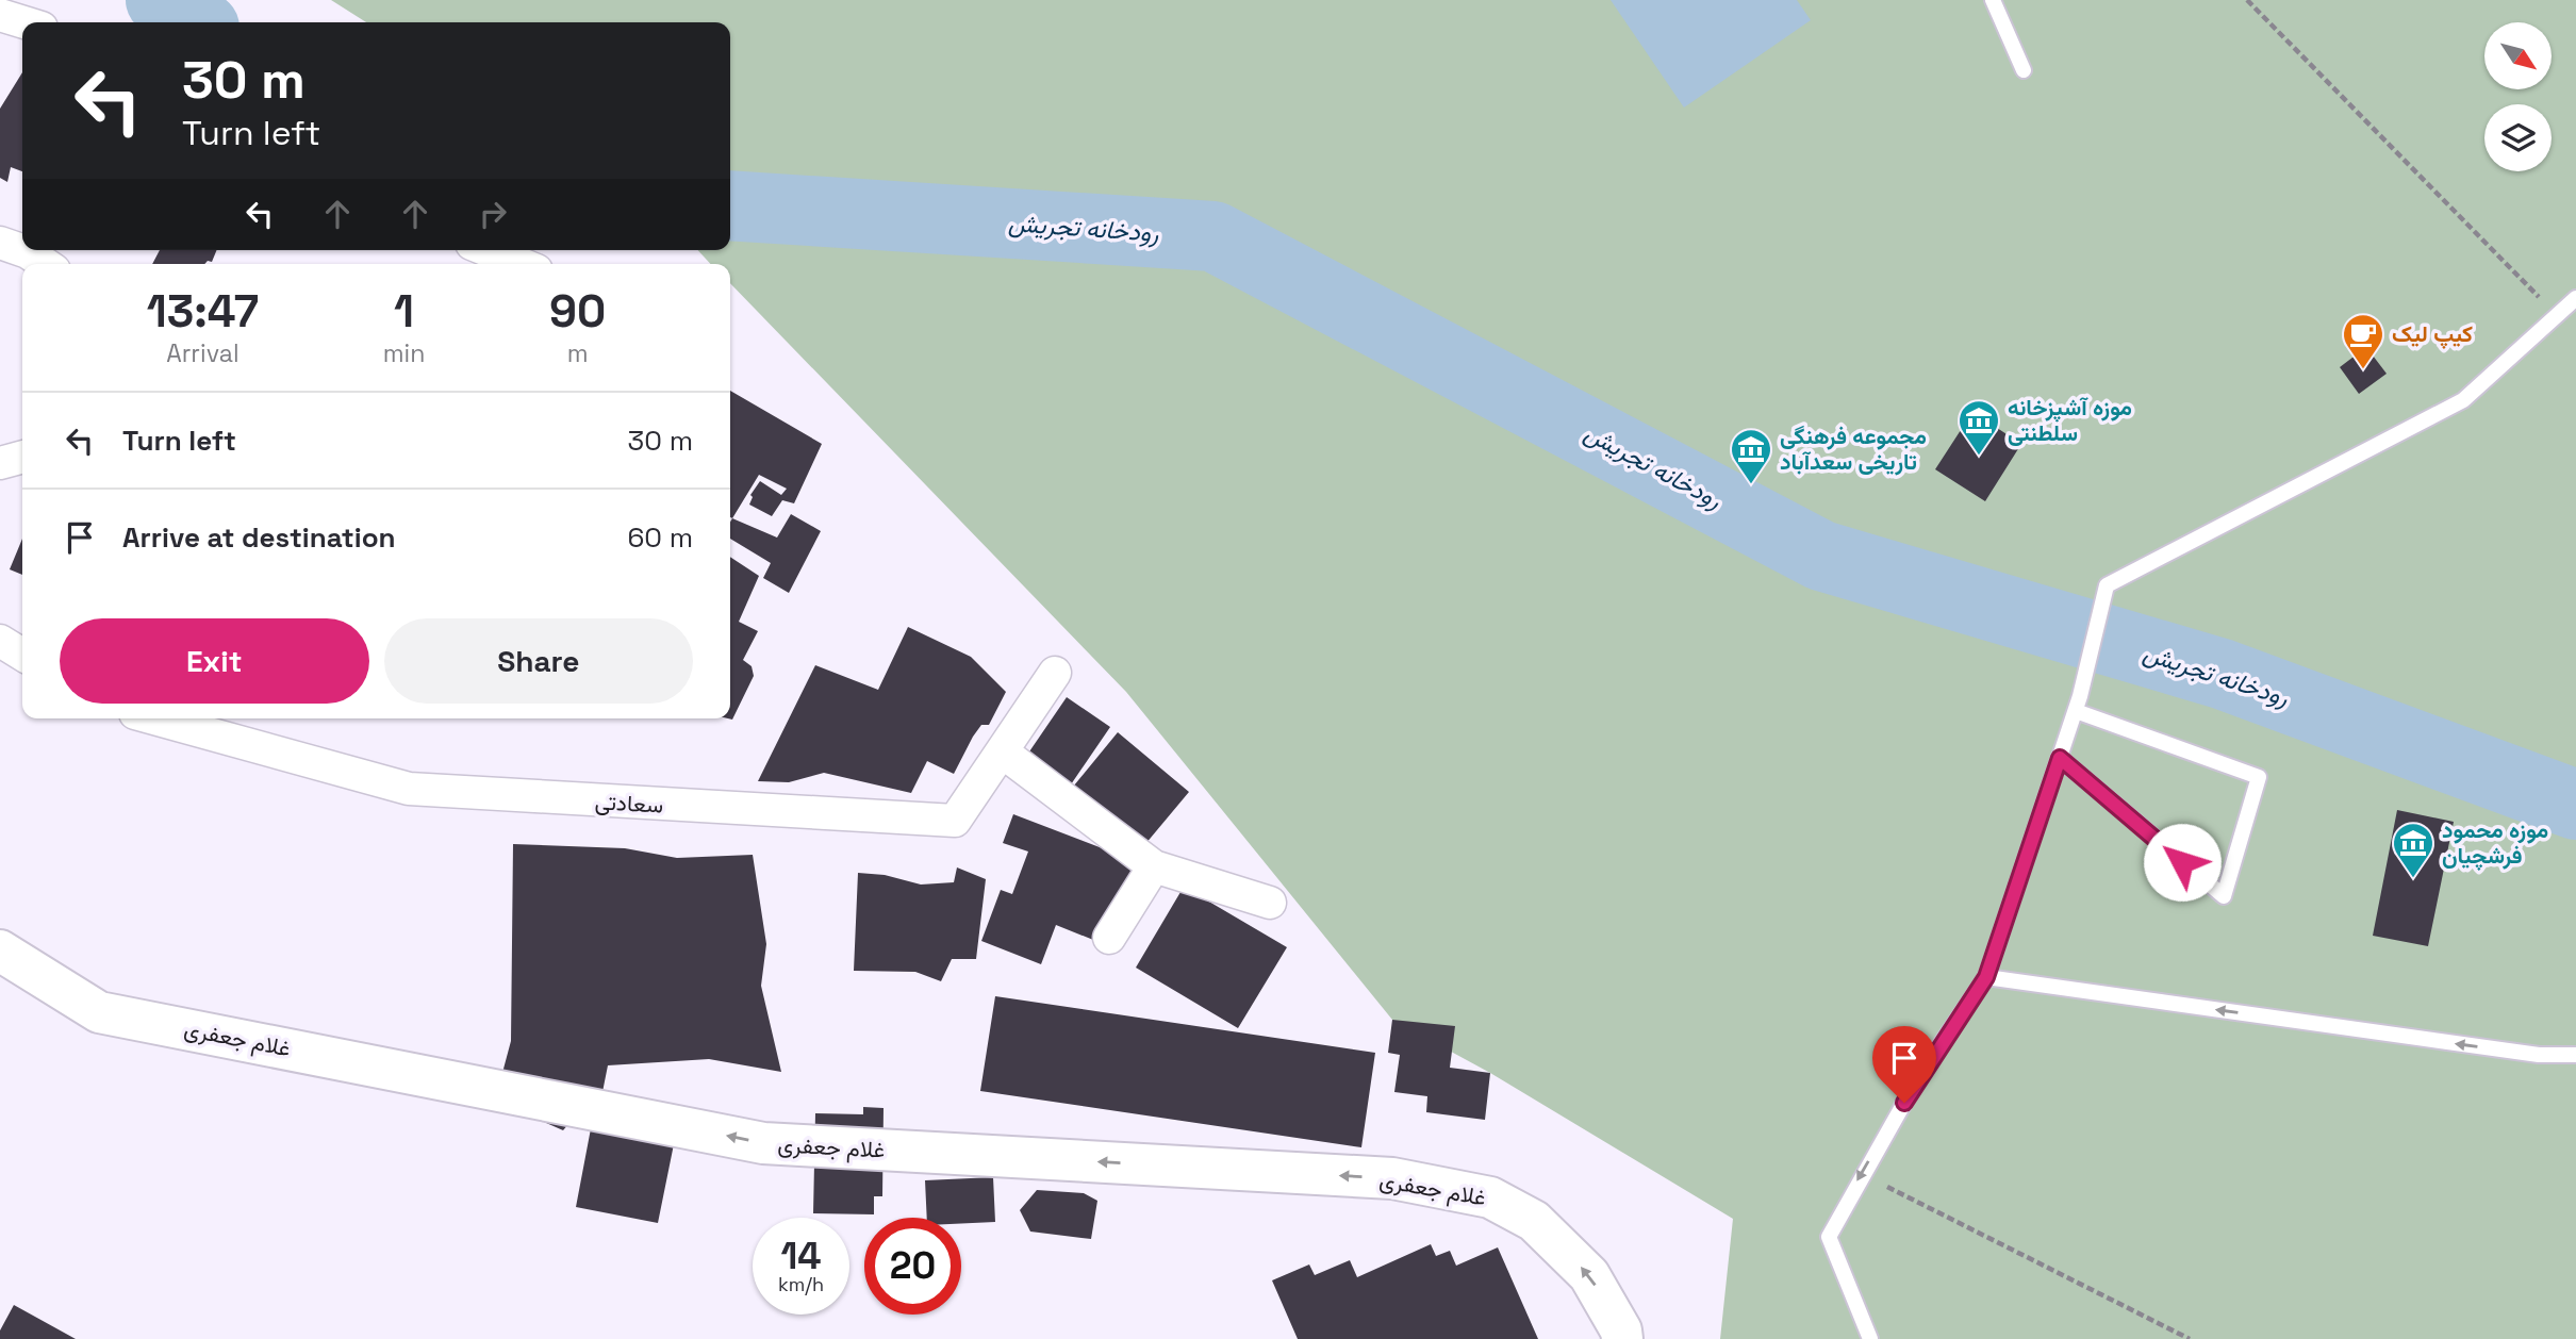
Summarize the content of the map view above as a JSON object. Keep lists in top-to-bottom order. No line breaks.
{"streets":{"main road":["غلام جعفری"],"street":["سعادتی"]},"one_way":["غلام جعفری"],"water":["رودخانه تجریش"],"places":{"cafe":["کیپ لیک"],"museum":["موزه آشپزخانه سلطنتی","مجموعه فرهنگی تاریخی سعدآباد","موزه محمود فرشچیان"]},"north":"bottom right","page":{"turn":["30 m","Turn left"],"eta":["13:47","Arrival","1","min","90","m"],"list":[{"name":"Turn left","value":"30 m"},{"name":"Arrive at destination","value":"60 m"}],"buttons":["Exit","Share"],"speed":"14 km/h","limit":"20"}}
